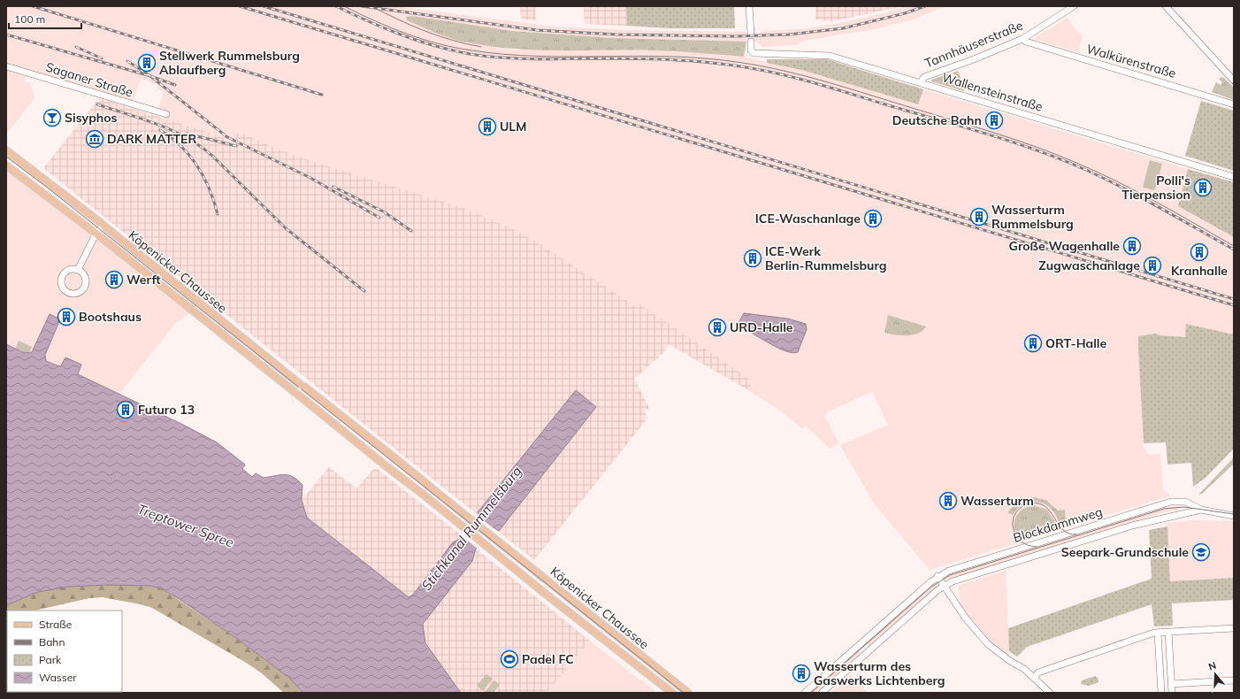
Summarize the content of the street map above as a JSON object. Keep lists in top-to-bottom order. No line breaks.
{"streets":{"main road":["Köpenicker Chaussee"],"street":["Tannhäuserstraße","Walkürenstraße","Saganer Straße","Wallensteinstraße","Blockdammweg"]},"crossings":[["Tannhäuserstraße","Walkürenstraße"],["Tannhäuserstraße","Wallensteinstraße"]],"water":["Treptower Spree","Stichkanal Rummelsburg"],"places":{"building":["Stellwerk Rummelsburg Ablaufberg","Deutsche Bahn","ULM","Polli's Tierpension","Wasserturm Rummelsburg","ICE-Waschanlage","Große Wagenhalle","Kranhalle","ICE-Werk Berlin-Rummelsburg","Zugwaschanlage","Werft","Bootshaus","URD-Halle","ORT-Halle","Futuro 13","Wasserturm","Wasserturm des Gaswerks Lichtenberg"],"bar":["Sisyphos"],"museum":["DARK MATTER"],"school or university":["Seepark-Grundschule"],"sports":["Padel FC"]},"legend":["Straße","Bahn","Park","Wasser"],"scale_bar":"100 m","north":"top"}
